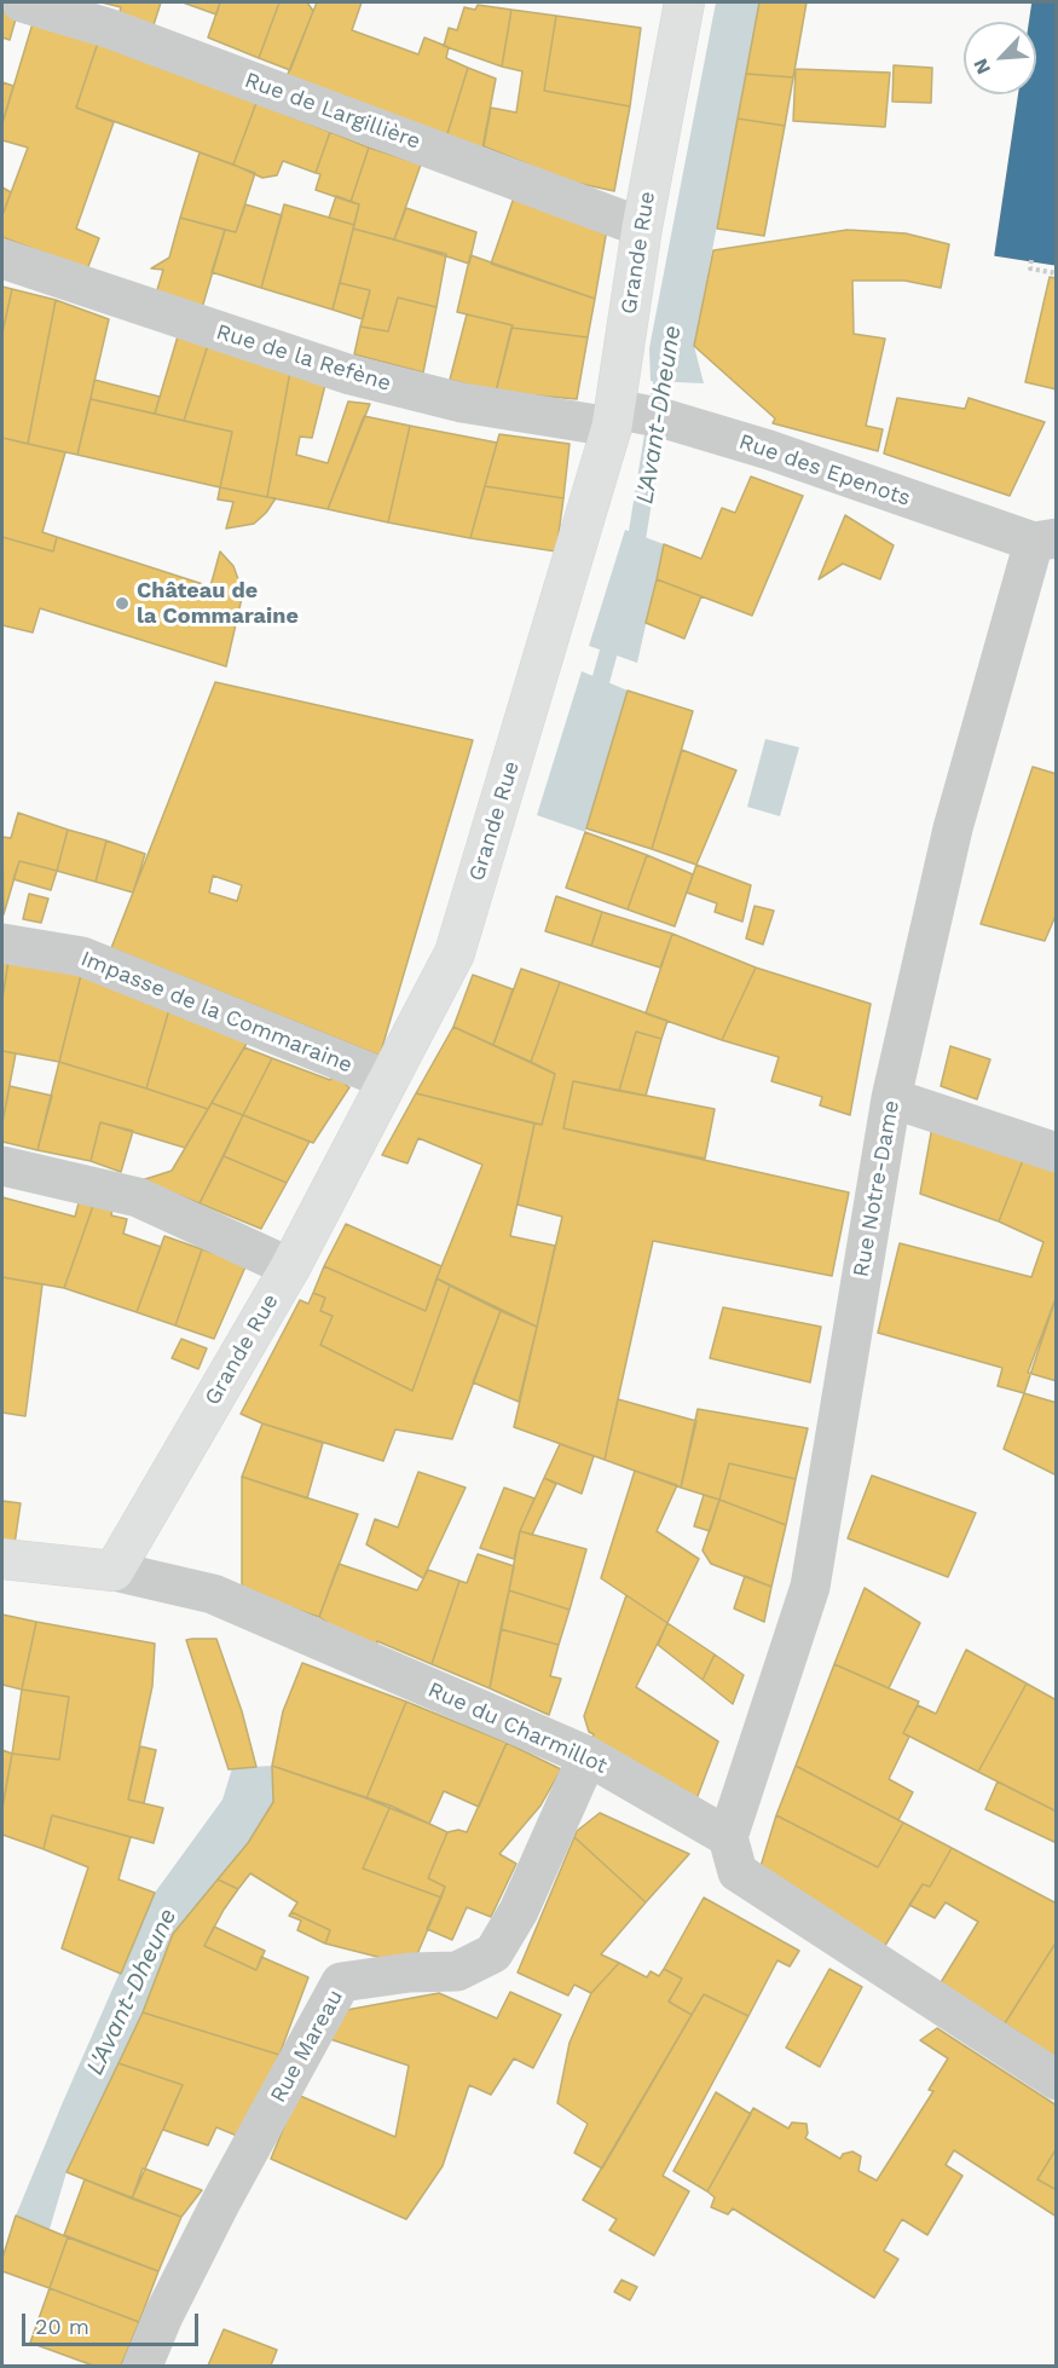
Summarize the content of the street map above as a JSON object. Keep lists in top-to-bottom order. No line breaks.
{"streets":{"main road":["Grande Rue"],"street":["Rue de Largillière","Rue de la Refène","Rue des Epenots","Impasse de la Commaraine","Rue Notre-Dame","Rue du Charmillot","Rue Mareau"]},"crossings":[["Rue de Largillière","Grande Rue"],["Grande Rue","Rue de la Refène"],["Grande Rue","Rue des Epenots"],["Grande Rue","Impasse de la Commaraine"],["Grande Rue","Rue du Charmillot"],["Rue de la Refène","Rue des Epenots"],["Rue des Epenots","Rue Notre-Dame"],["Rue Notre-Dame","Rue du Charmillot"],["Rue du Charmillot","Rue Mareau"]],"water":["L'Avant-Dheune"],"places":["Château de la Commaraine"],"scale_bar":"20 m","north":"bottom left"}
